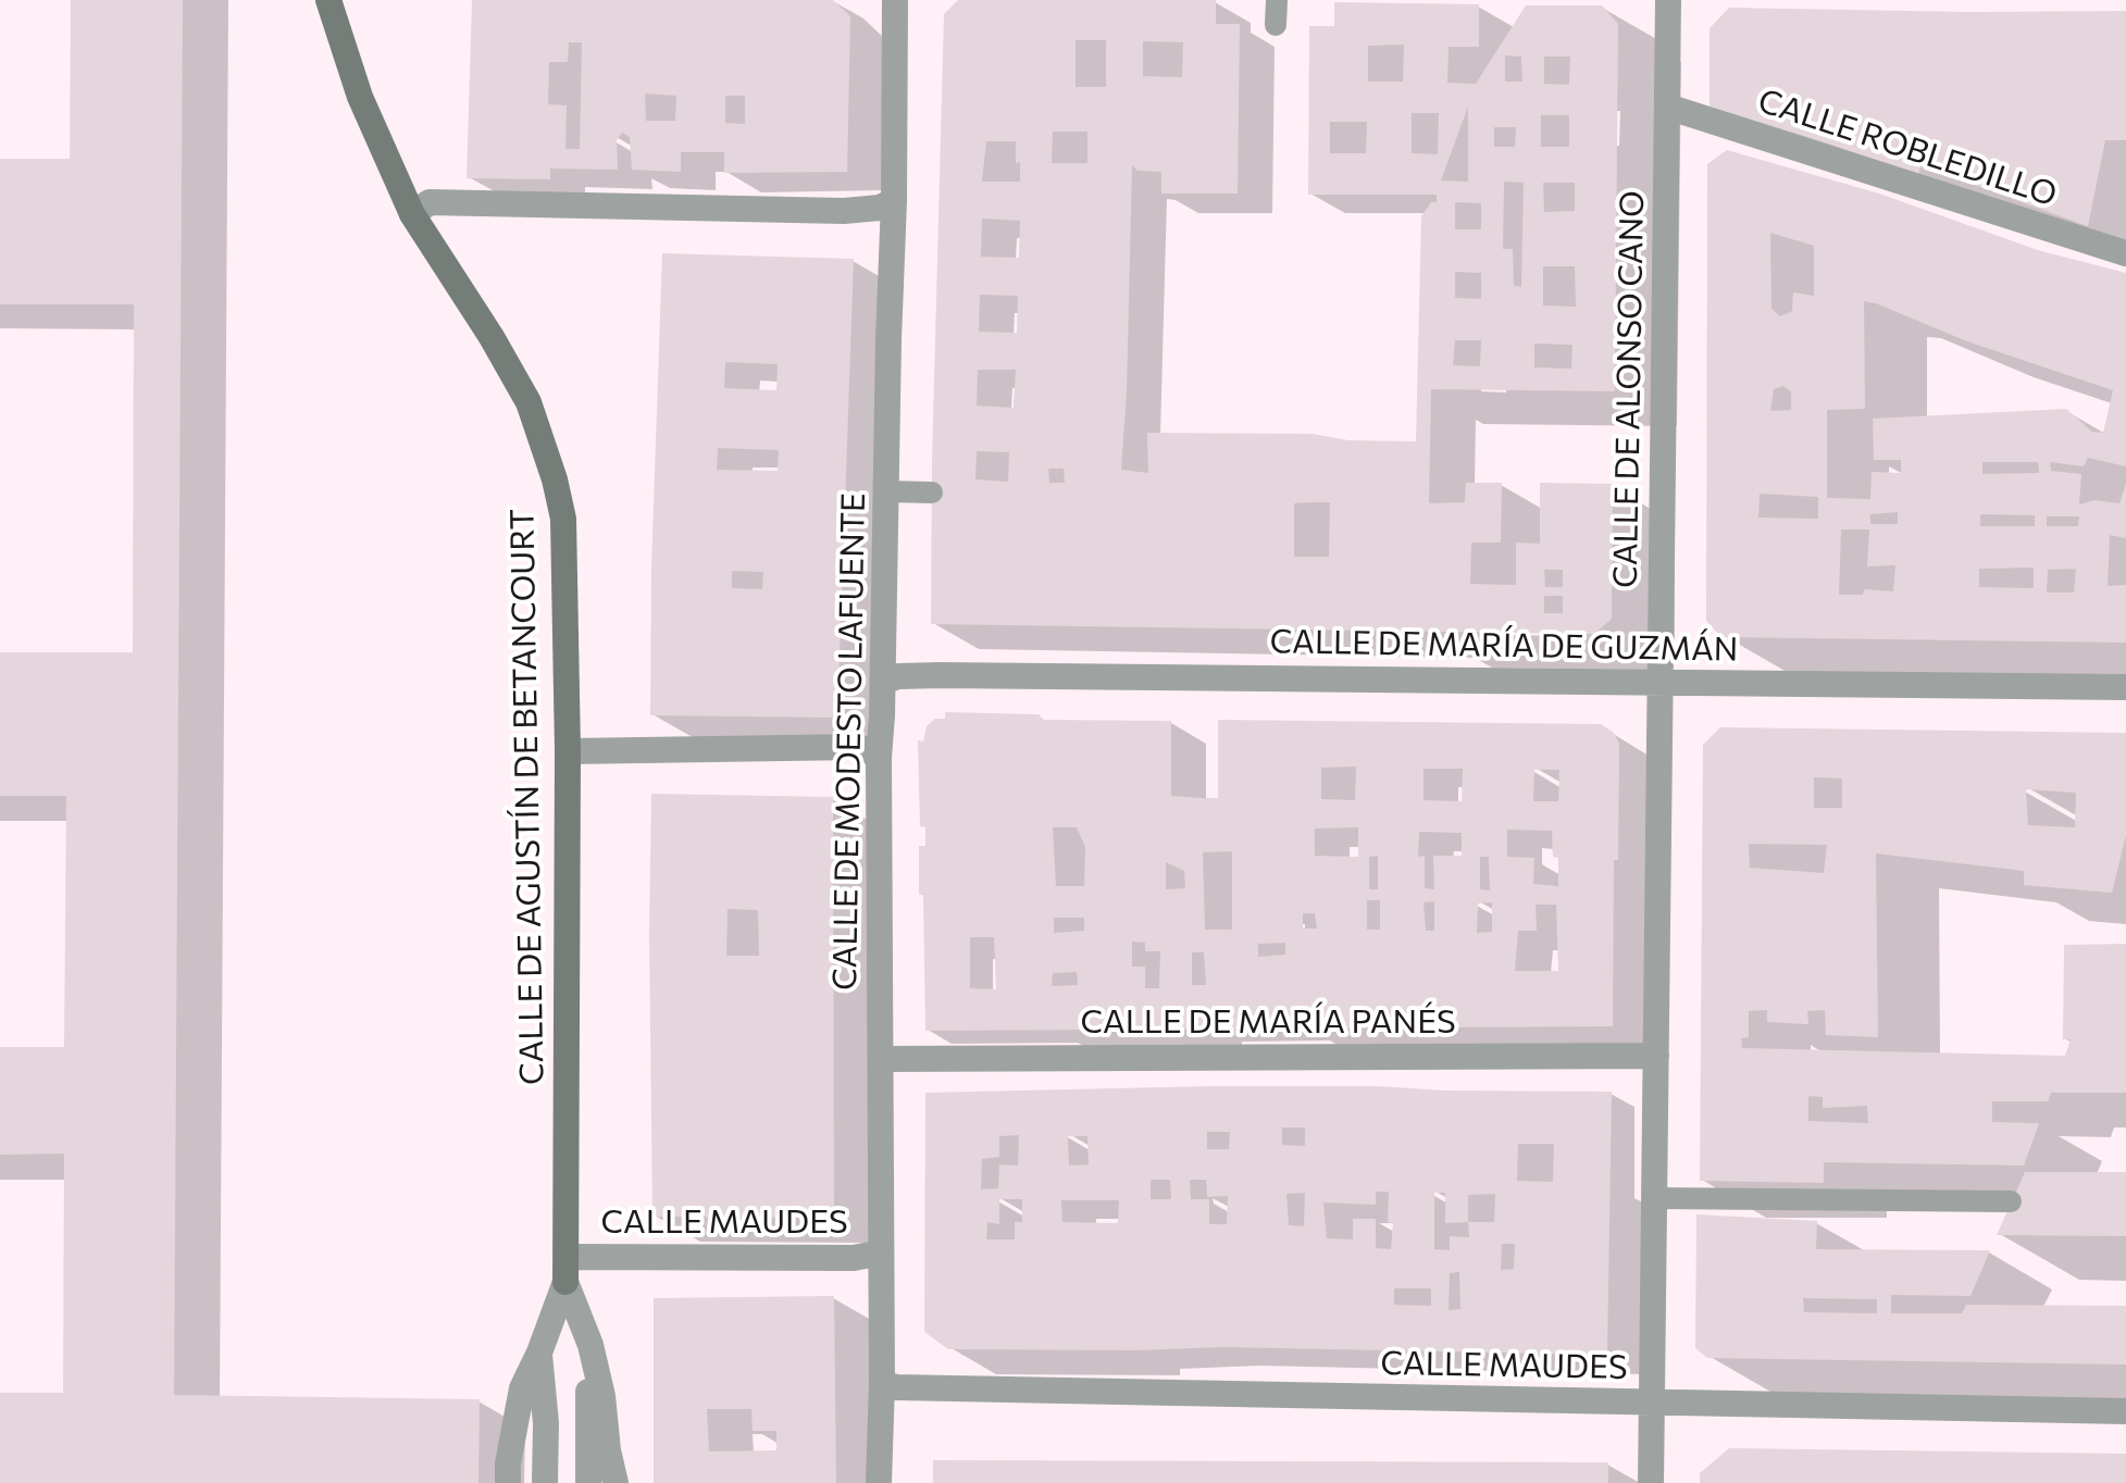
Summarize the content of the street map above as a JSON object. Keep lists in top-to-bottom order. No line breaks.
{"streets":{"street":["CALLE ROBLEDILLO","CALLE DE ALONSO CANO","CALLE DE MARÍA DE GUZMÁN","CALLE DE MODESTO LAFUENTE","CALLE DE AGUSTÍN DE BETANCOURT","CALLE DE MARÍA PANÉS","CALLE MAUDES"]},"crossings":[["CALLE ROBLEDILLO","CALLE DE ALONSO CANO"],["CALLE DE ALONSO CANO","CALLE DE MARÍA DE GUZMÁN"],["CALLE DE ALONSO CANO","CALLE DE MARÍA PANÉS"],["CALLE DE ALONSO CANO","CALLE MAUDES"],["CALLE DE MARÍA DE GUZMÁN","CALLE DE MODESTO LAFUENTE"],["CALLE DE MODESTO LAFUENTE","CALLE DE MARÍA PANÉS"],["CALLE DE MODESTO LAFUENTE","CALLE MAUDES"],["CALLE DE AGUSTÍN DE BETANCOURT","CALLE MAUDES"]]}
